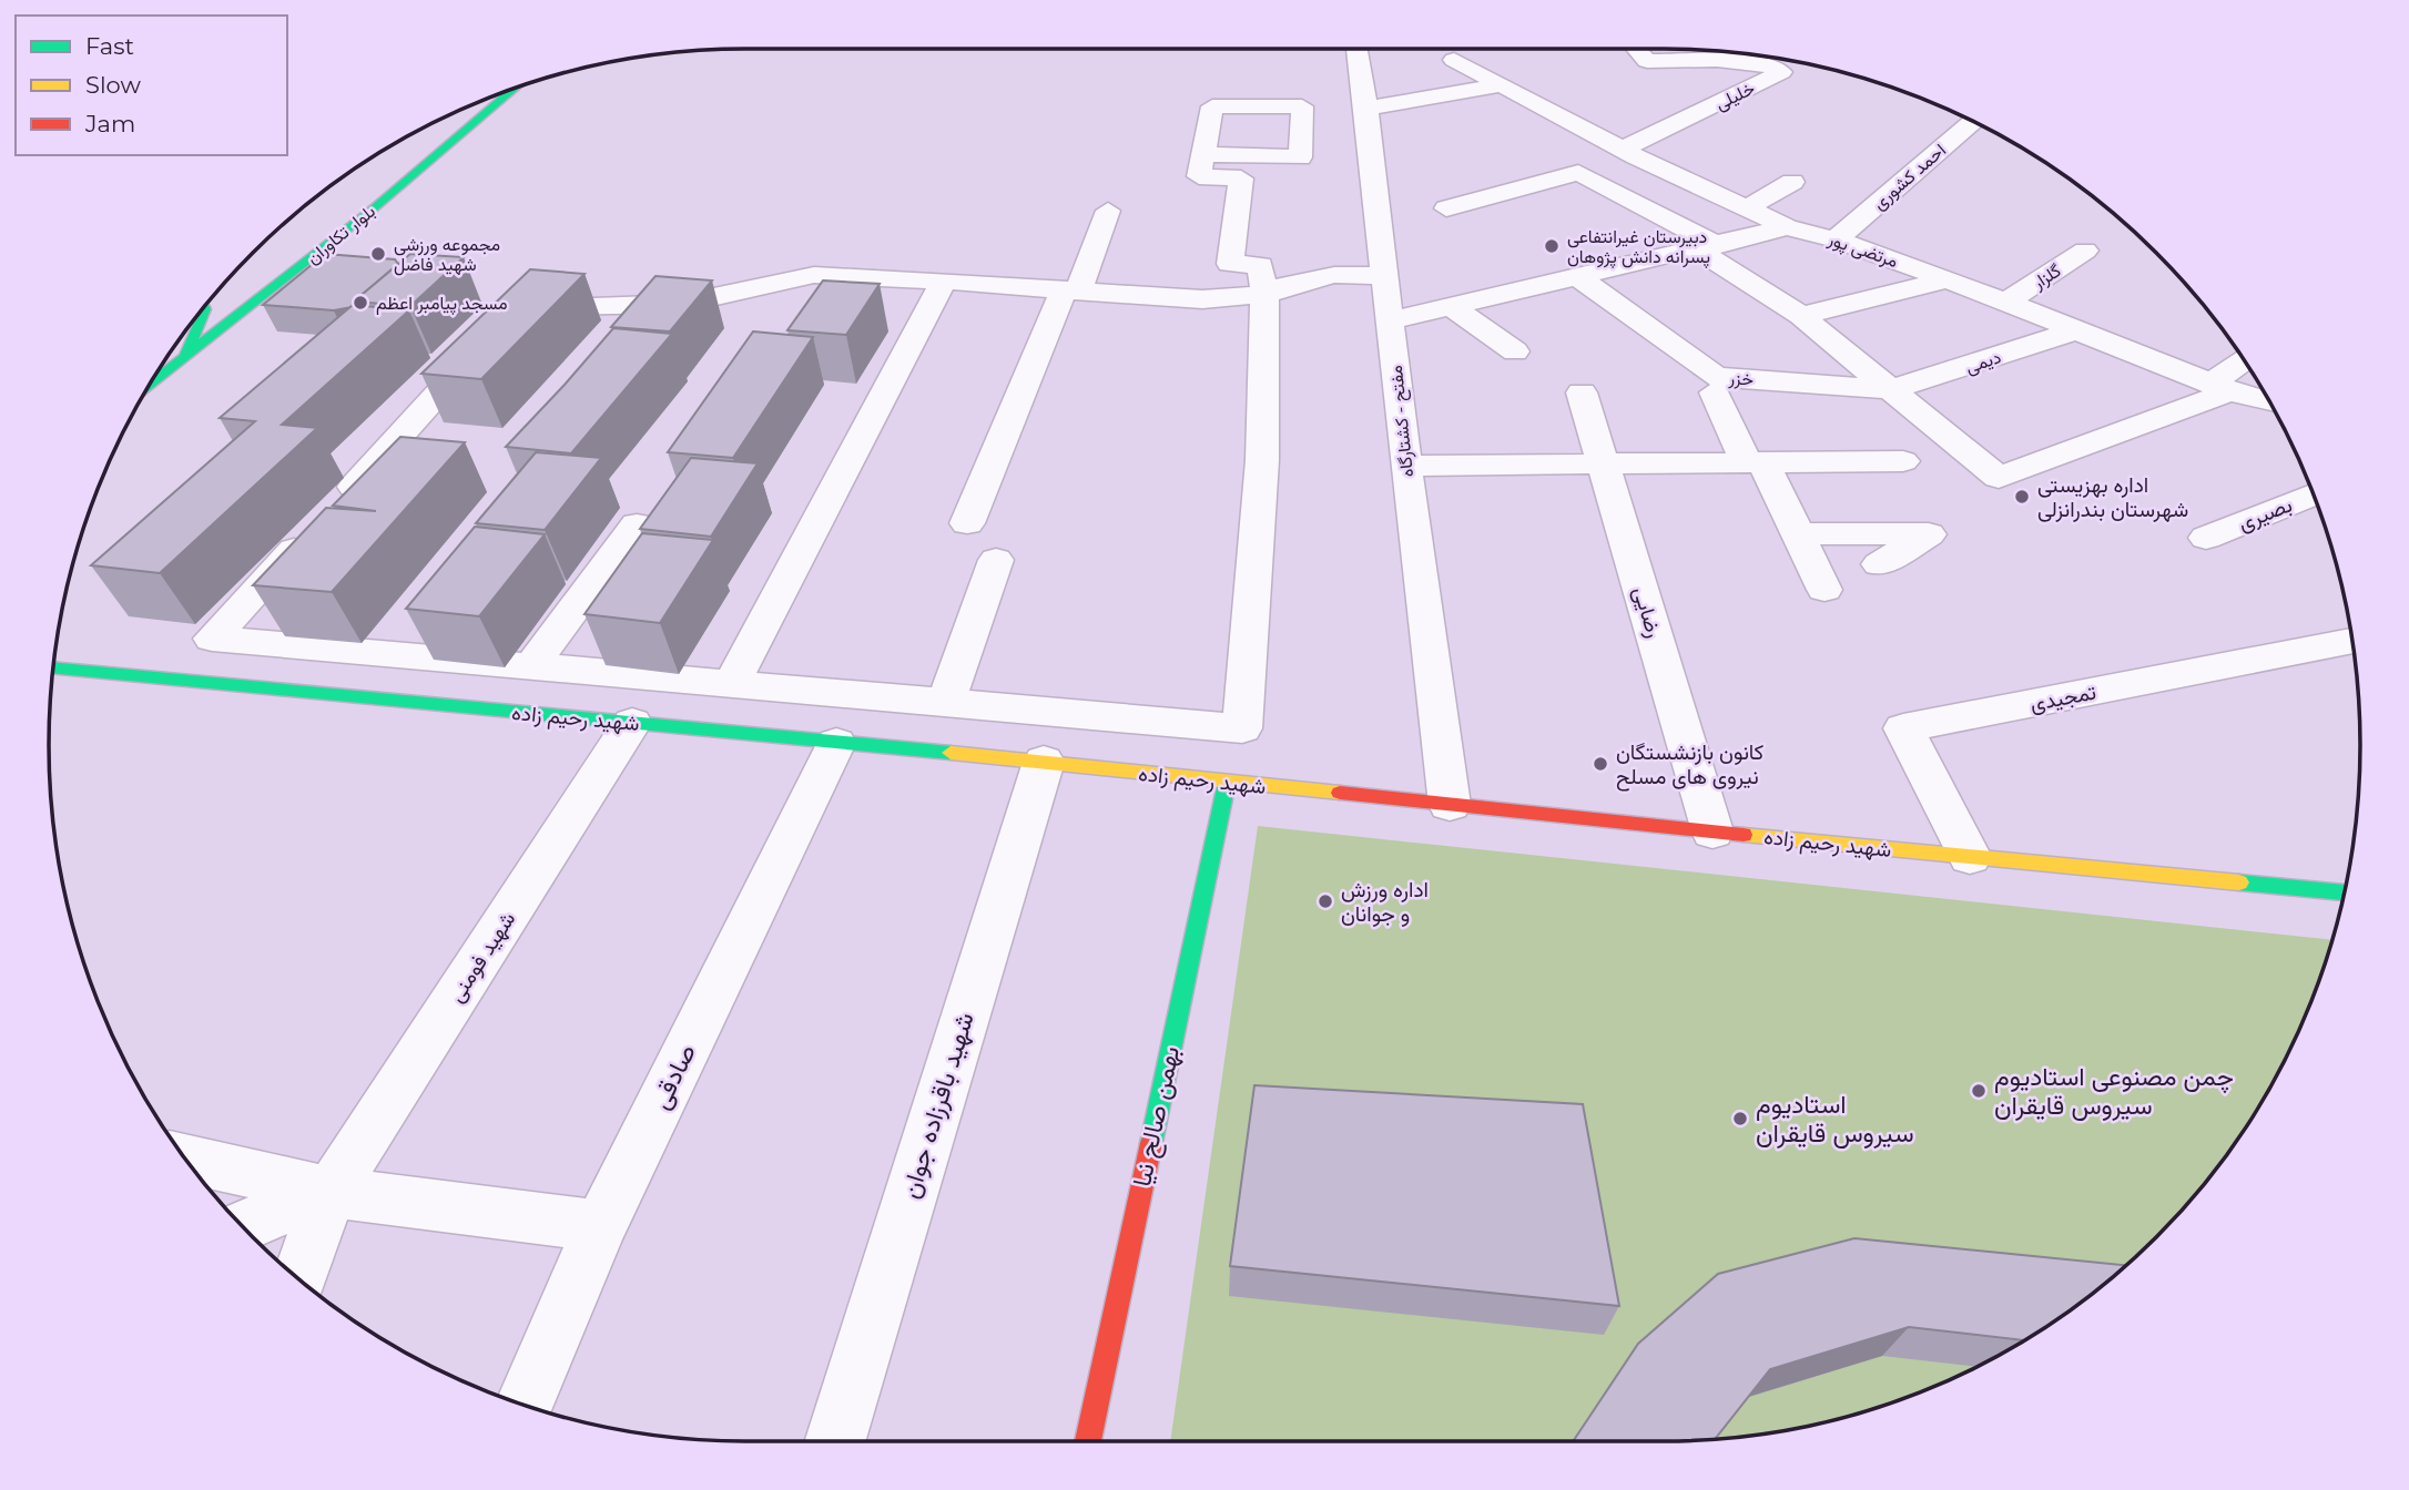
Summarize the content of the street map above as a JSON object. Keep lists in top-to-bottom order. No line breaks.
{"streets":{"main road":["بلوار تکاوران","شهید رحیم زاده","بهمن صالح نیا"],"street":["خلیلی","احمد کشوری","مرتضی پور","گلزار","دیمی","خزر","مفتح - کشتارگاه","بصیری","رضایی","تمجیدی","شهید فومنی","صادقی","شهید باقرزاده جوان"]},"crossings":[["خلیلی","مرتضی پور"],["احمد کشوری","مرتضی پور"],["مرتضی پور","گلزار"],["مرتضی پور","دیمی"],["دیمی","خزر"],["مفتح - کشتارگاه","شهید رحیم زاده"],["رضایی","شهید رحیم زاده"],["تمجیدی","شهید رحیم زاده"],["شهید رحیم زاده","شهید فومنی"],["شهید رحیم زاده","صادقی"],["شهید رحیم زاده","شهید باقرزاده جوان"],["شهید رحیم زاده","بهمن صالح نیا"]],"places":["دبیرستان غیرانتفاعی پسرانه دانش پژوهان","مجموعه ورزشی شهید فاضل","مسجد پیامبر اعظم","اداره بهزیستی شهرستان بندرانزلی","کانون بازنشستگان نیروی های مسلح","اداره ورزش و جوانان","چمن مصنوعی استادیوم سیروس قایقران","استادیوم سیروس قایقران"],"legend":["Fast","Slow","Jam"]}
